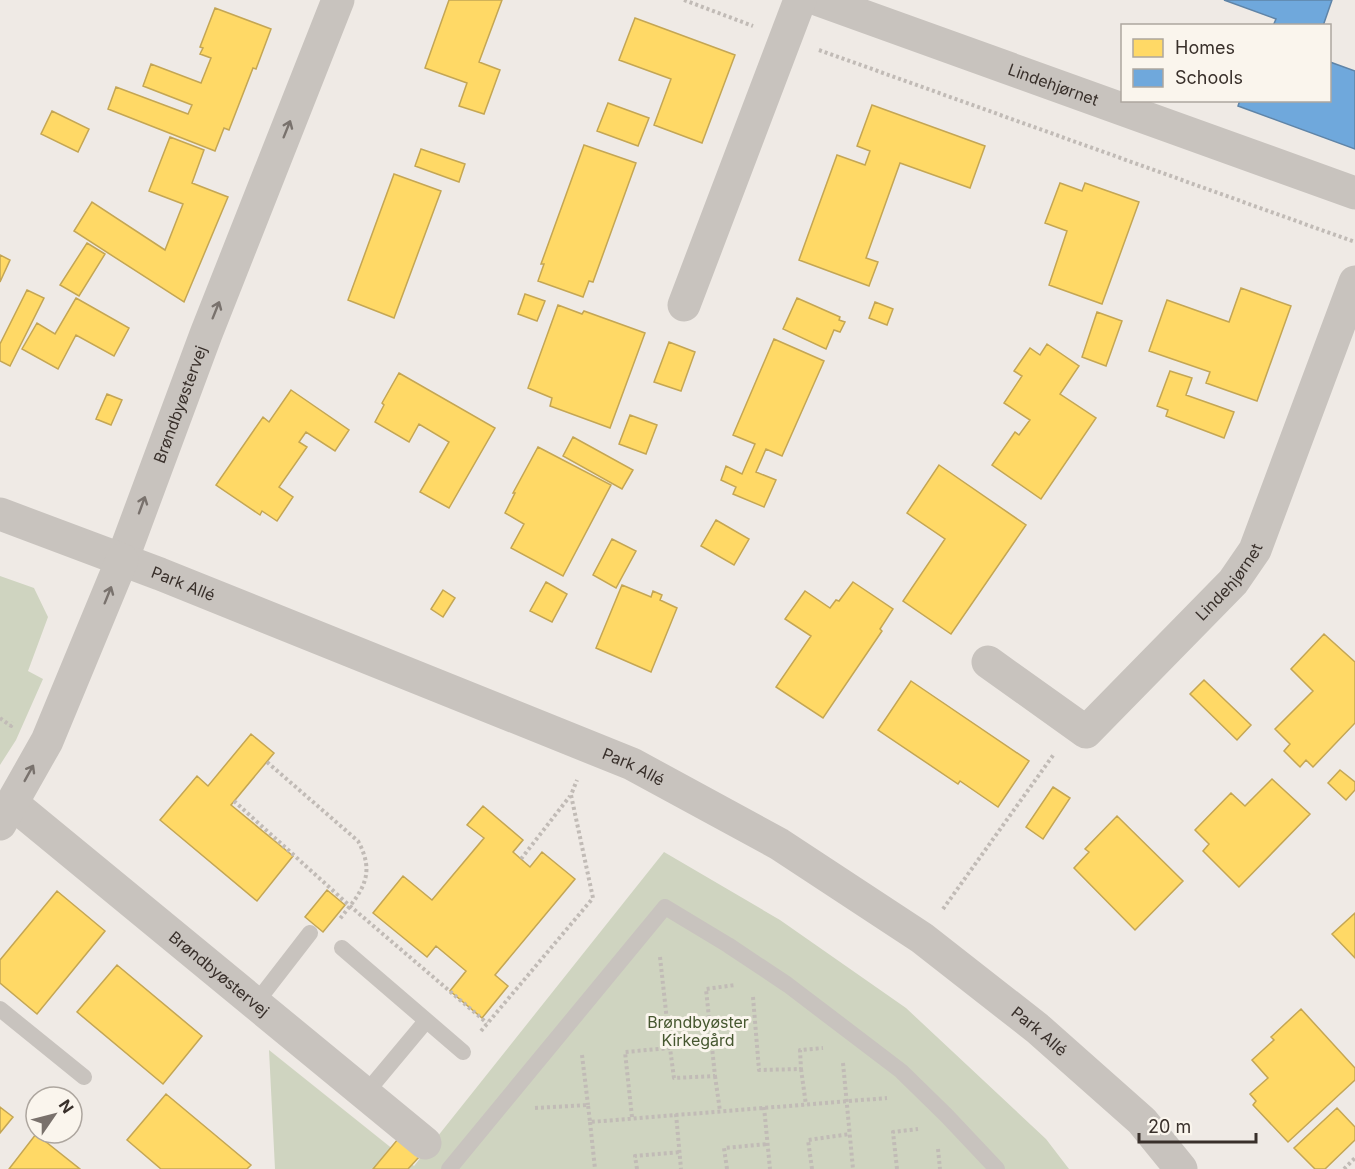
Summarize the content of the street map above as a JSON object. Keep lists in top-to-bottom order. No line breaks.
{"streets":{"street":["Lindehjørnet","Brøndbyøstervej","Park Allé"]},"crossings":[["Brøndbyøstervej","Park Allé"]],"one_way":["Brøndbyøstervej"],"parks":["Brøndbyøster Kirkegård"],"legend":["Homes","Schools"],"scale_bar":"20 m","north":"top right"}
